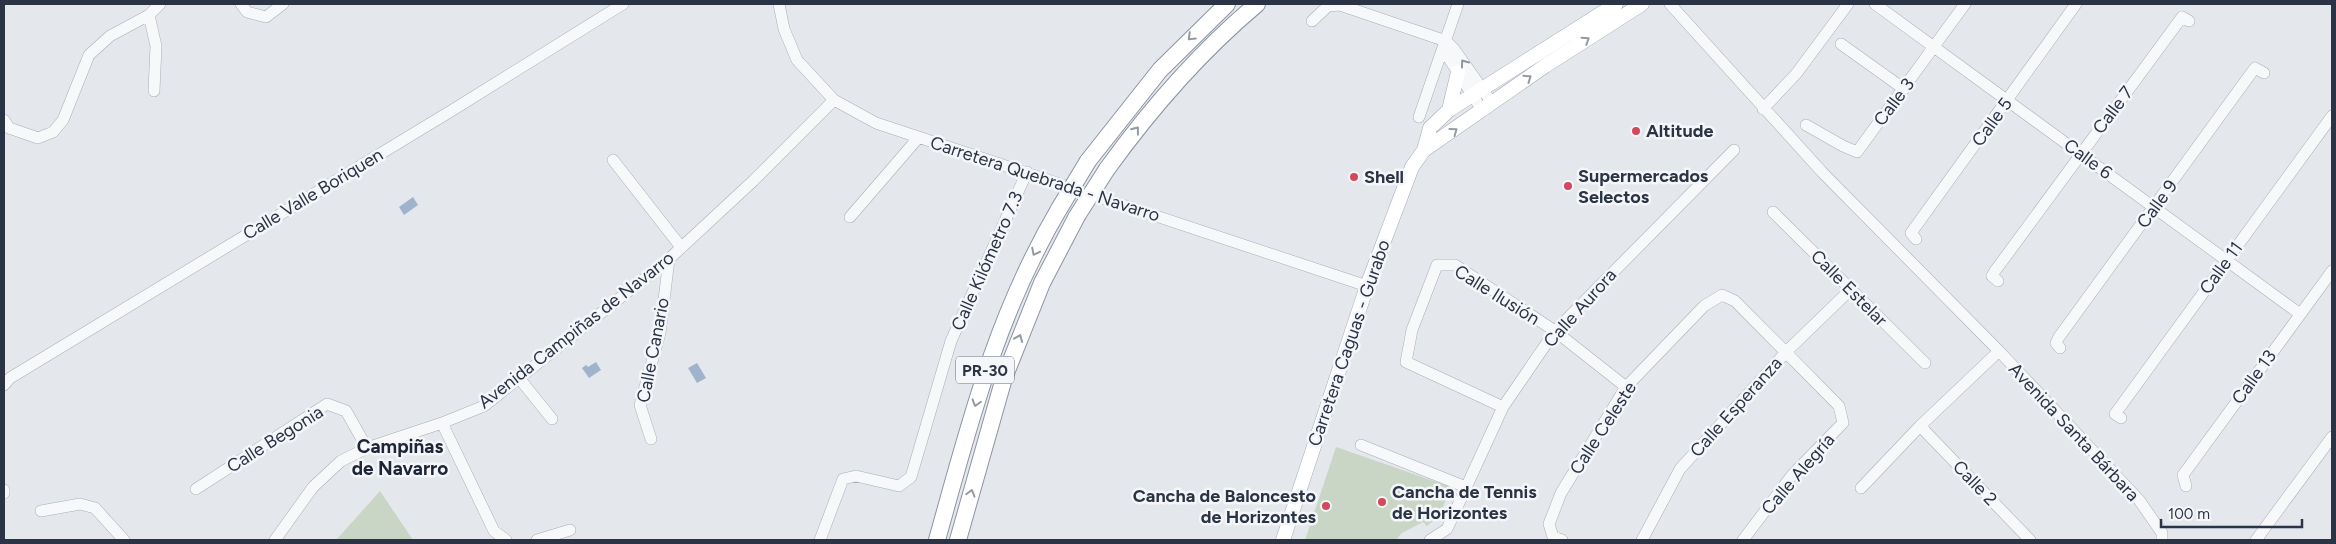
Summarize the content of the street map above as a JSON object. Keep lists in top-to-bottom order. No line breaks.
{"streets":{"highway":["PR-30"],"main road":["Carretera Caguas - Gurabo"],"street":["Calle 3","Calle 7","Calle 5","Calle 6","Carretera Quebrada - Navarro","Calle Valle Boriquen","Calle 9","Calle Kilómetro 7.3","Calle 11","Calle Estelar","Calle Ilusión","Calle Aurora","Avenida Campiñas de Navarro","Calle Canario","Calle 13","Calle Esperanza","Calle Celeste","Avenida Santa Bárbara","Calle Begonia","Calle Alegría","Calle 2"]},"crossings":[["Calle 3","Calle 6"],["Calle 7","Calle 6"],["Calle 5","Calle 6"],["Calle 6","Calle 9"],["Calle 6","Calle 11"],["Calle 6","Calle 13"],["Carretera Quebrada - Navarro","Calle Kilómetro 7.3"],["Carretera Quebrada - Navarro","Avenida Campiñas de Navarro"],["Carretera Quebrada - Navarro","Carretera Caguas - Gurabo"],["Calle Estelar","Calle Esperanza"],["Calle Ilusión","Calle Aurora"],["Calle Ilusión","Calle Celeste"],["Avenida Campiñas de Navarro","Calle Canario"],["Avenida Campiñas de Navarro","Calle Begonia"],["Calle Esperanza","Calle Alegría"],["Calle Celeste","Calle Alegría"]],"districts":["Campiñas de Navarro"],"places":["Altitude","Shell","Supermercados Selectos","Cancha de Tennis de Horizontes","Cancha de Baloncesto de Horizontes"],"scale_bar":"100 m"}
